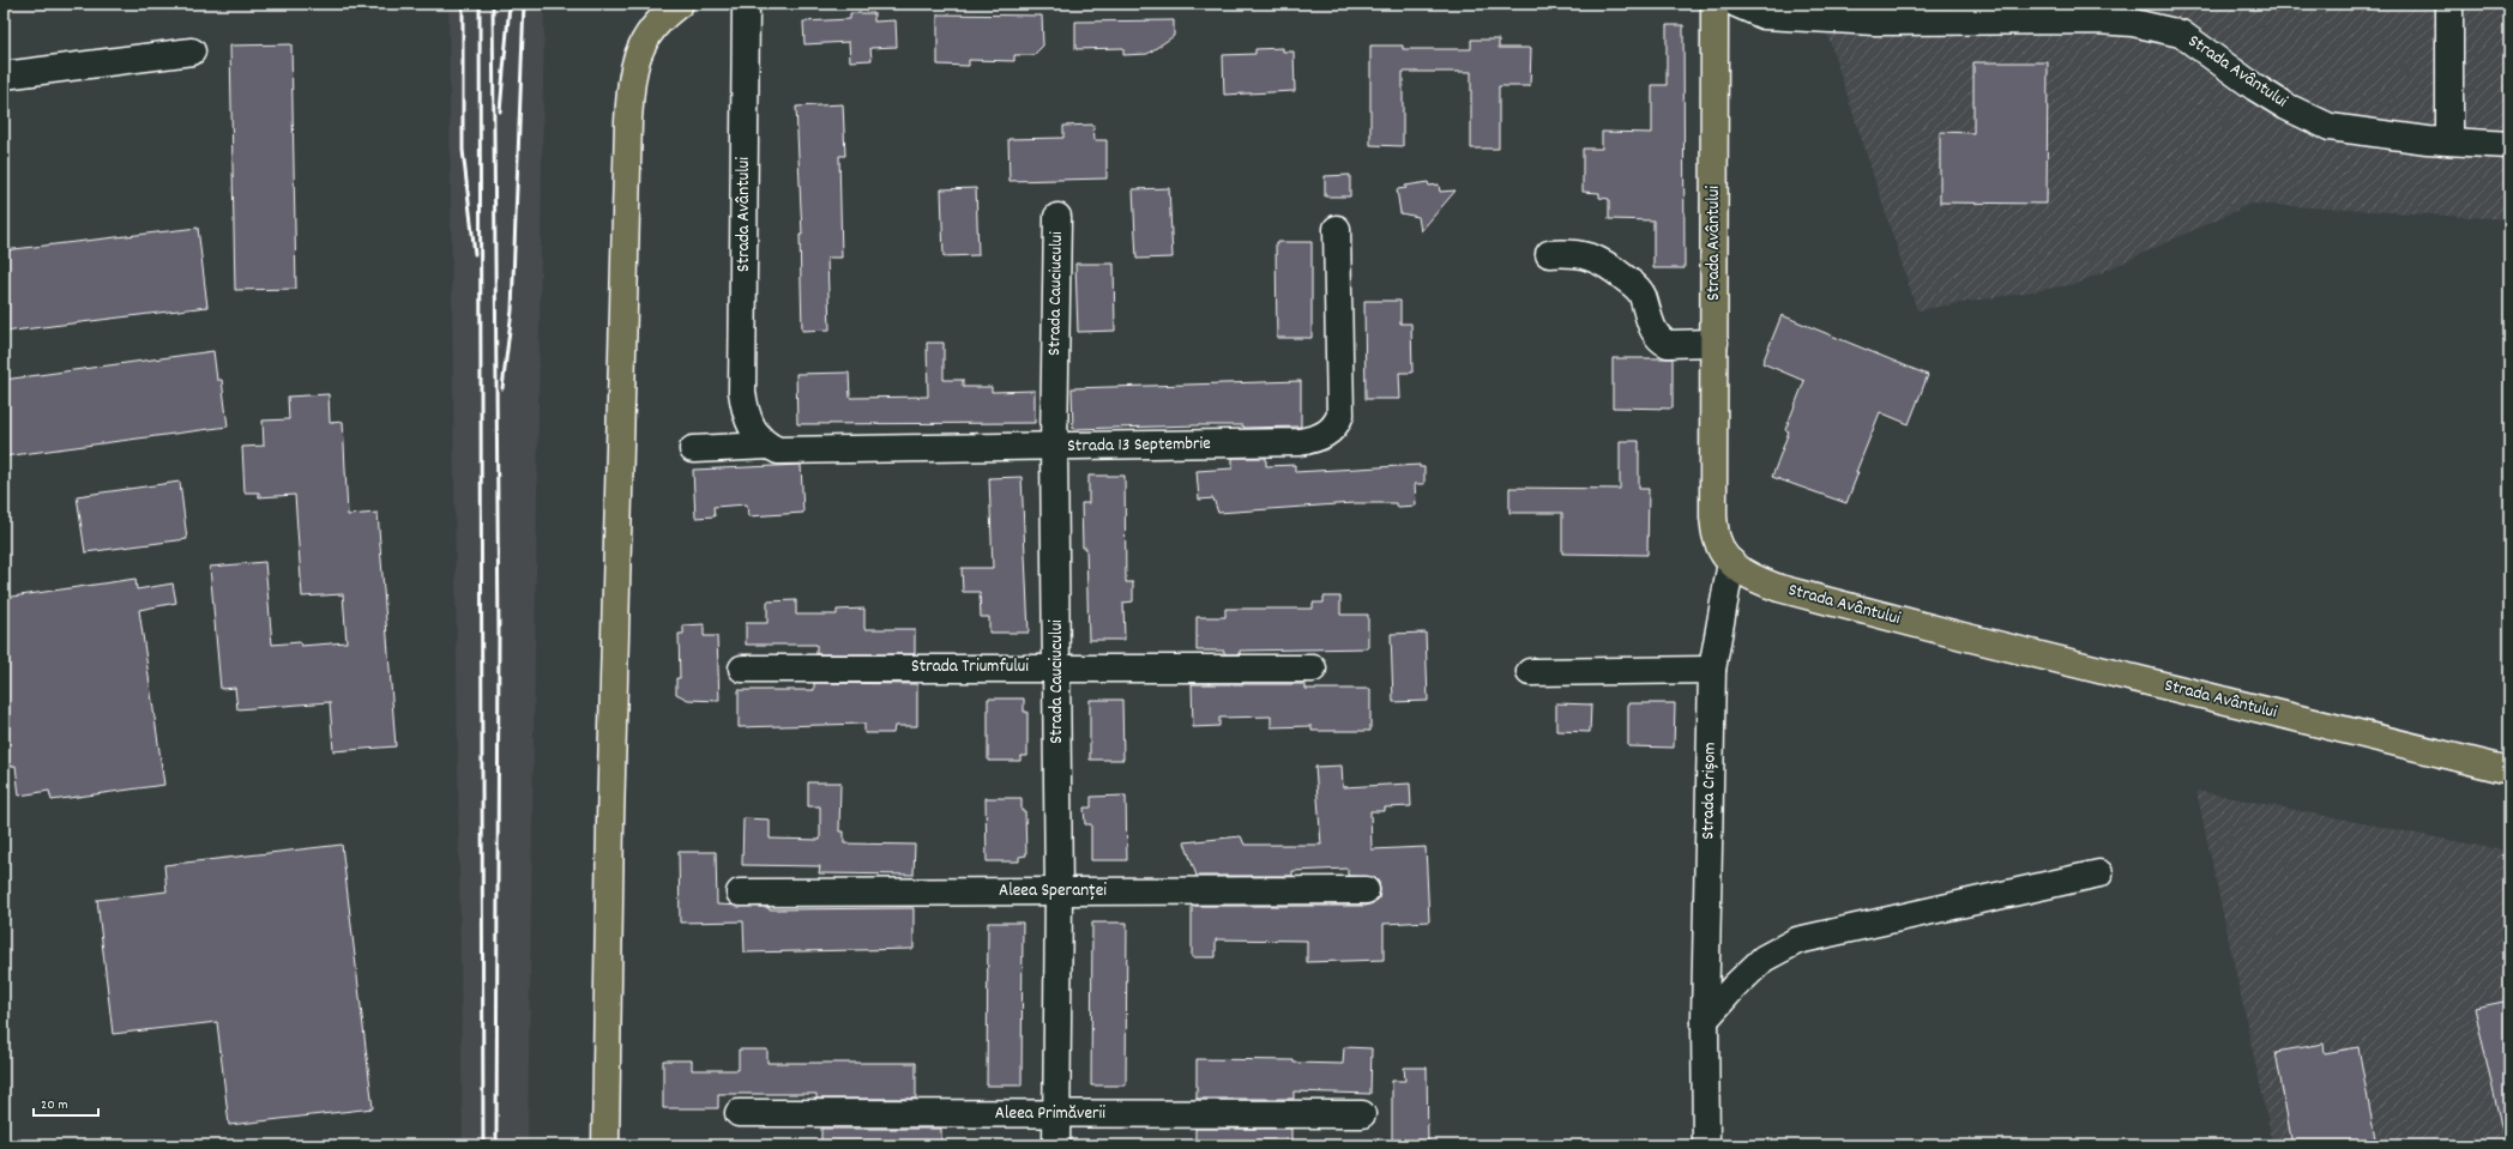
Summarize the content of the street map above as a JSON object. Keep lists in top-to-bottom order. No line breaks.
{"streets":{"main road":["Strada Avântului"],"street":["Strada Cauciucului","Strada 13 Septembrie","Strada Triumfului","Strada Crișom","Aleea Speranței","Aleea Primăverii"]},"crossings":[["Strada Avântului","Strada 13 Septembrie"],["Strada Avântului","Strada Crișom"],["Strada Cauciucului","Strada 13 Septembrie"],["Strada Cauciucului","Strada Triumfului"],["Strada Cauciucului","Aleea Speranței"],["Strada Cauciucului","Aleea Primăverii"]],"scale_bar":"20 m"}
